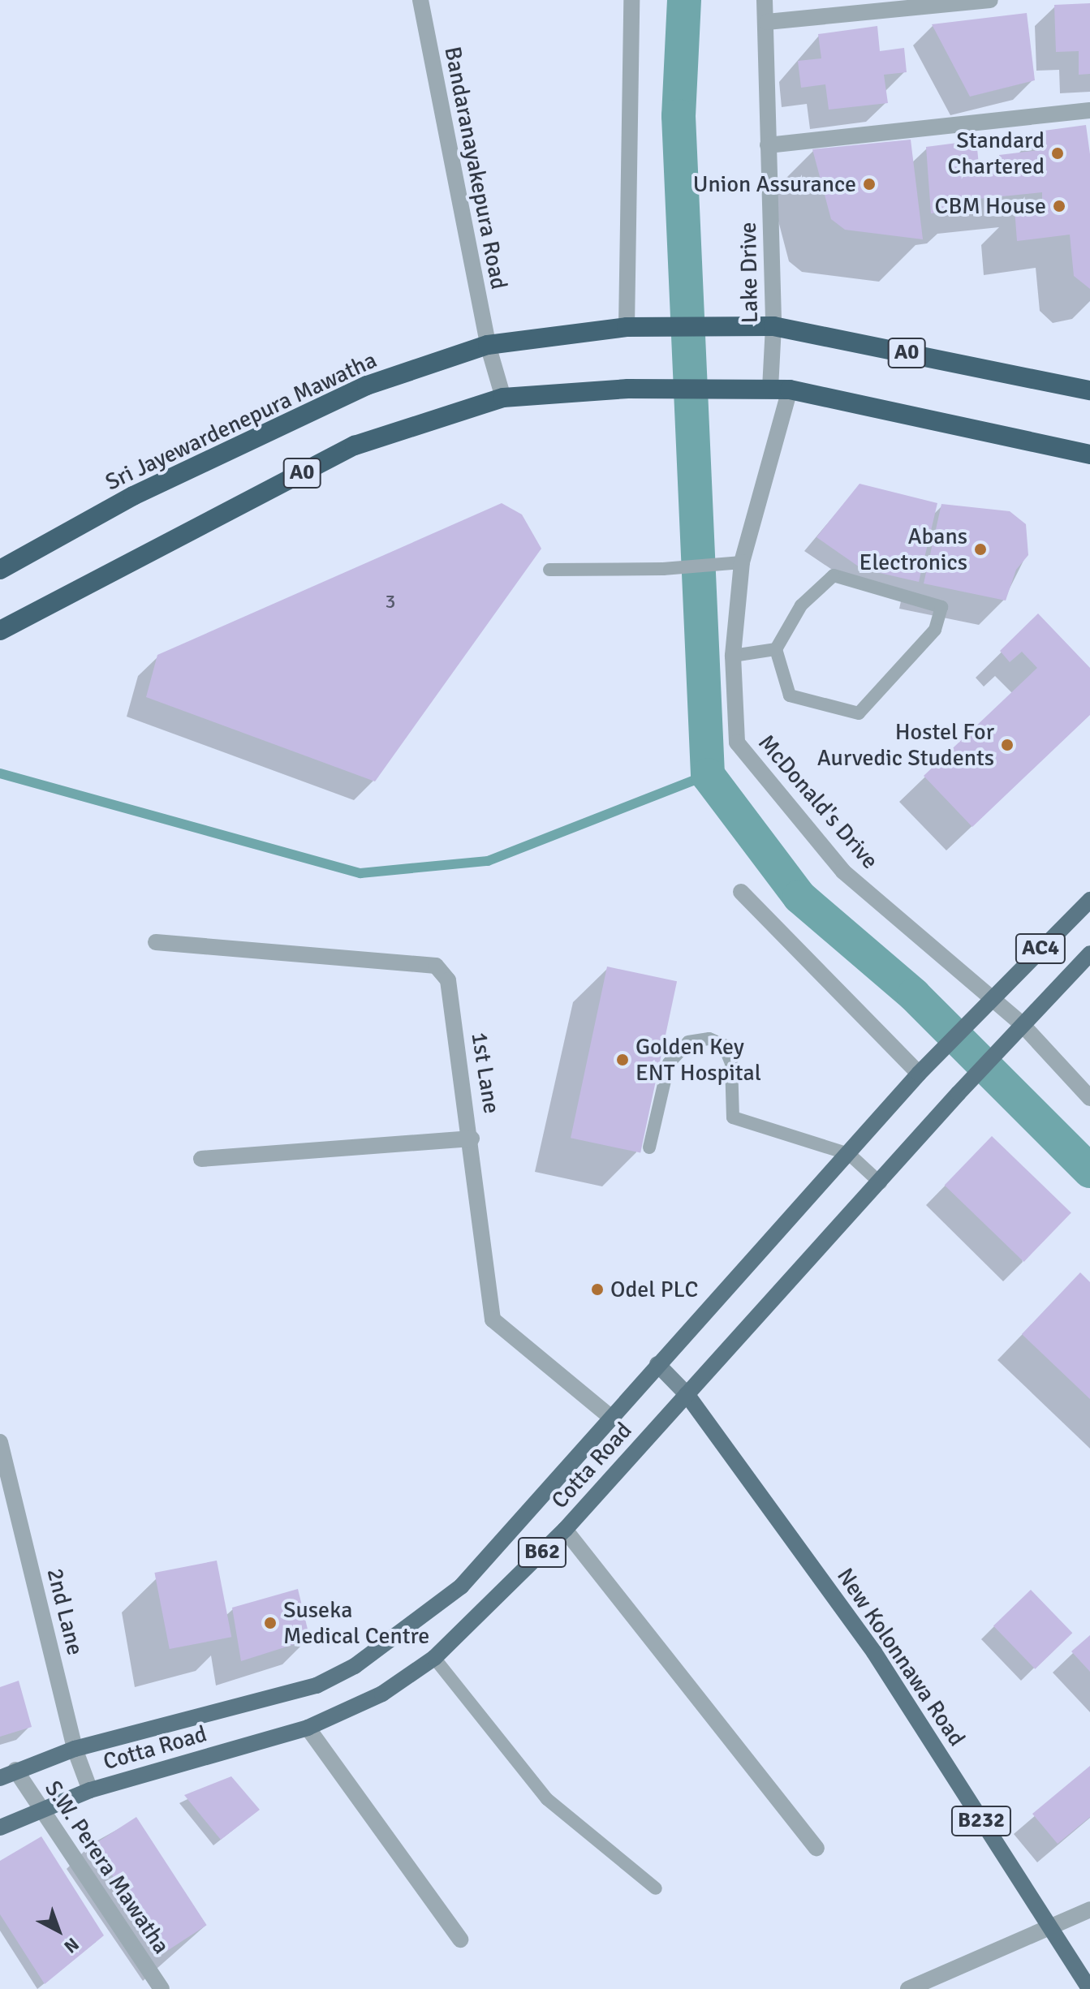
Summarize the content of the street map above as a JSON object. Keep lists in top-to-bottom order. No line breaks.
{"streets":{"highway":["A0","Sri Jayewardenepura Mawatha"],"main road":["AC4","Cotta Road","B62","New Kolonnawa Road","B232"],"street":["Bandaranayakepura Road","Lake Drive","McDonald's Drive","1st Lane","2nd Lane","S.W. Perera Mawatha"]},"crossings":[["Bandaranayakepura Road","A0"],["Bandaranayakepura Road","Sri Jayewardenepura Mawatha"],["Lake Drive","A0"],["Lake Drive","Sri Jayewardenepura Mawatha"],["Lake Drive","McDonald's Drive"],["A0","McDonald's Drive"],["McDonald's Drive","AC4"],["AC4","Cotta Road"],["1st Lane","Cotta Road"],["Cotta Road","2nd Lane"],["Cotta Road","New Kolonnawa Road"],["Cotta Road","S.W. Perera Mawatha"]],"places":["Standard Chartered","Union Assurance","CBM House","Abans Electronics","Hostel For Aurvedic Students","Golden Key ENT Hospital","Odel PLC","Suseka Medical Centre"],"house_numbers":["3"],"north":"bottom right"}
